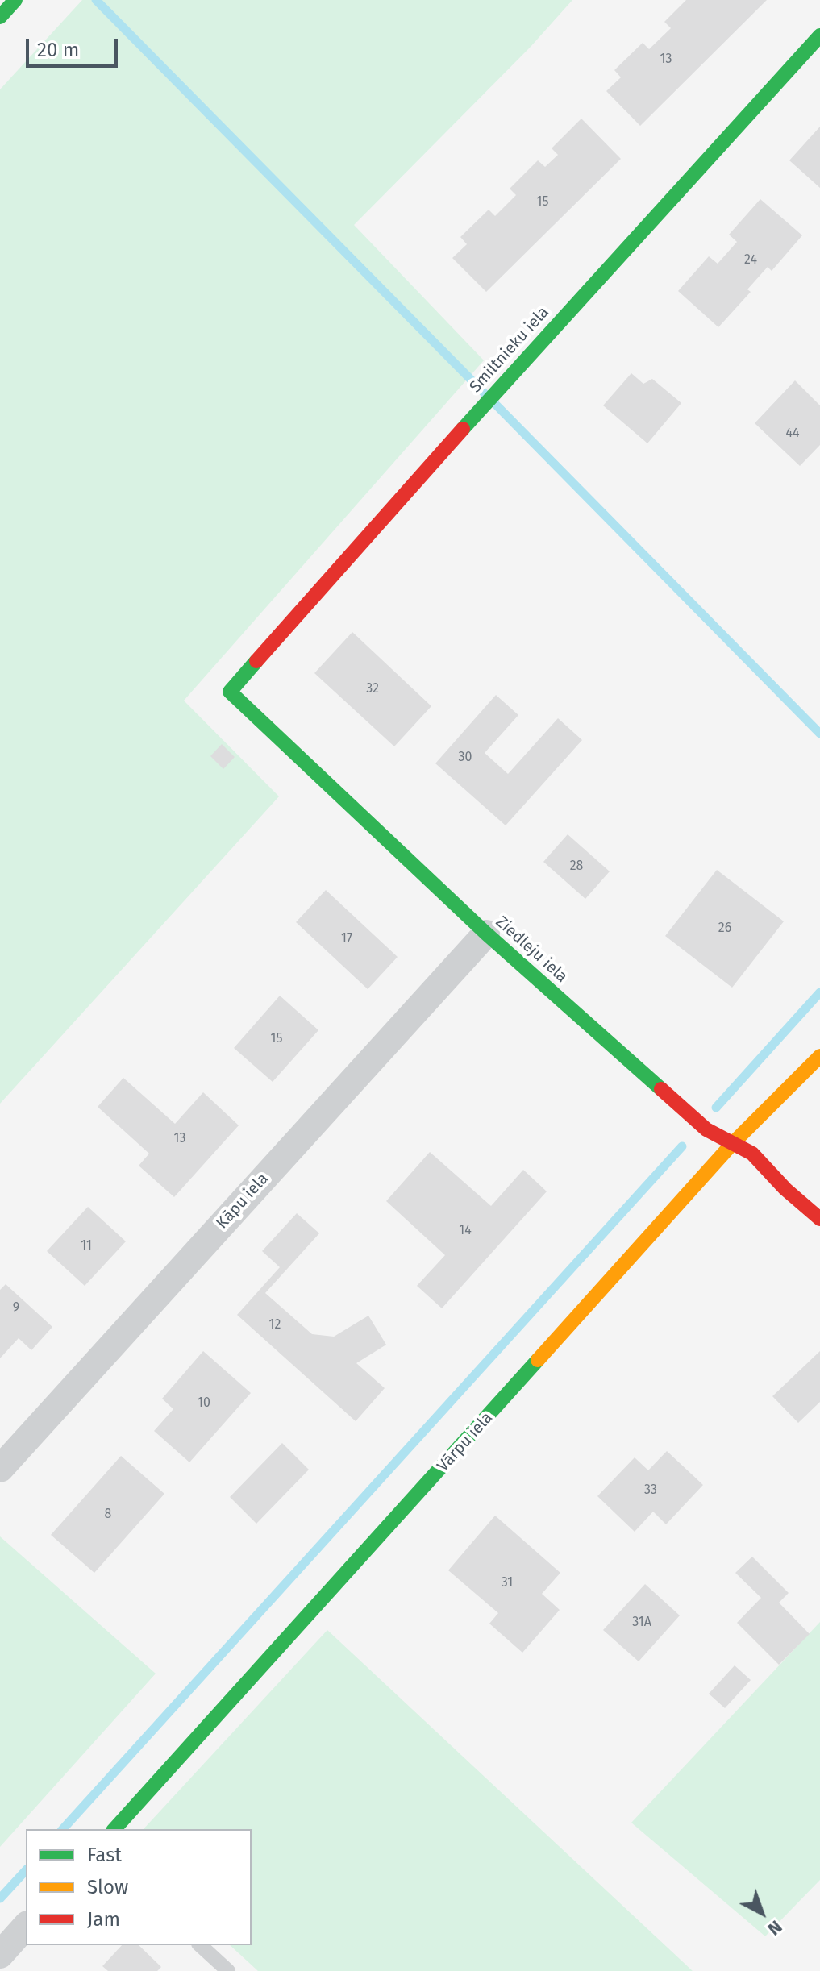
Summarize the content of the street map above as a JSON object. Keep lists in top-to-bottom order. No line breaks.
{"streets":{"street":["Smiltnieku iela","Ziedleju iela","Kāpu iela","Vārpu iela"]},"crossings":[["Smiltnieku iela","Ziedleju iela"],["Ziedleju iela","Kāpu iela"],["Ziedleju iela","Vārpu iela"]],"house_numbers":["13","15","24","44","32","30","28","26","17","15","13","14","11","9","12","10","33","8","31","31A"],"legend":["Fast","Slow","Jam"],"scale_bar":"20 m","north":"bottom right"}
